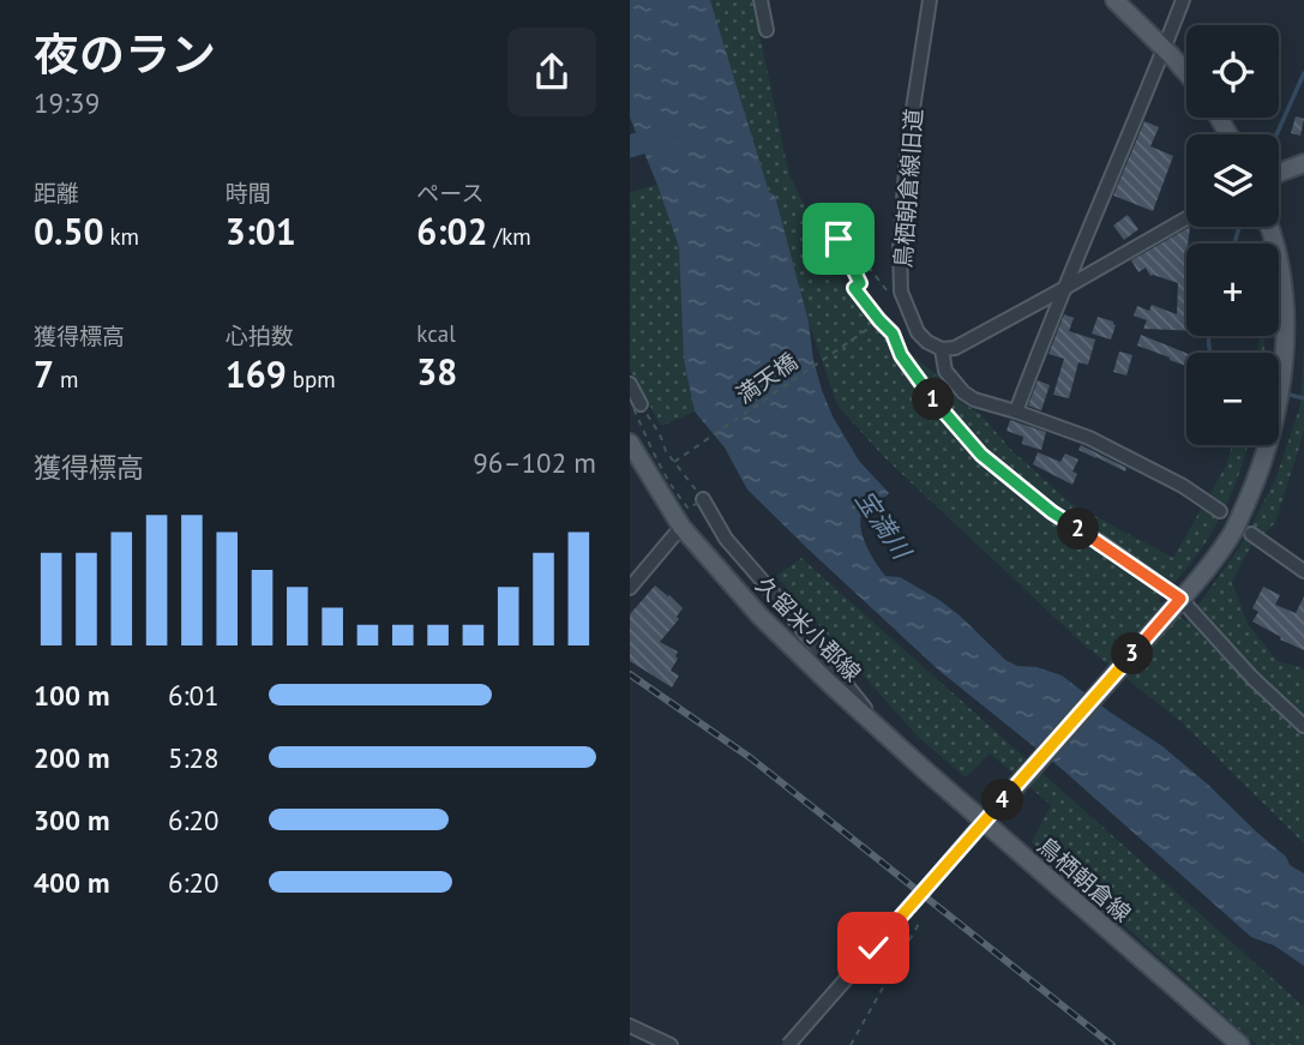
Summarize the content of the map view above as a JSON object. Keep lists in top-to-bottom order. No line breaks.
{"streets":{"main road":["久留米小郡線","鳥栖朝倉線"],"street":["鳥栖朝倉線旧道"],"path":["満天橋"]},"crossings":[["久留米小郡線","鳥栖朝倉線"]],"water":["宝満川"],"page":{"heading":["夜のラン","19:39"],"map_buttons":["+","−"],"stats":[["距離","0.50 km"],["時間","3:01"],["ペース","6:02 /km"],["獲得標高","7 m"],["心拍数","169 bpm"],["kcal","38"]],"pins":["1","2","3","4"],"chart":["獲得標高","96–102 m"],"list":[{"name":"100 m","note":"6:01"},{"name":"200 m","note":"5:28"},{"name":"300 m","note":"6:20"},{"name":"400 m","note":"6:20"}]}}
